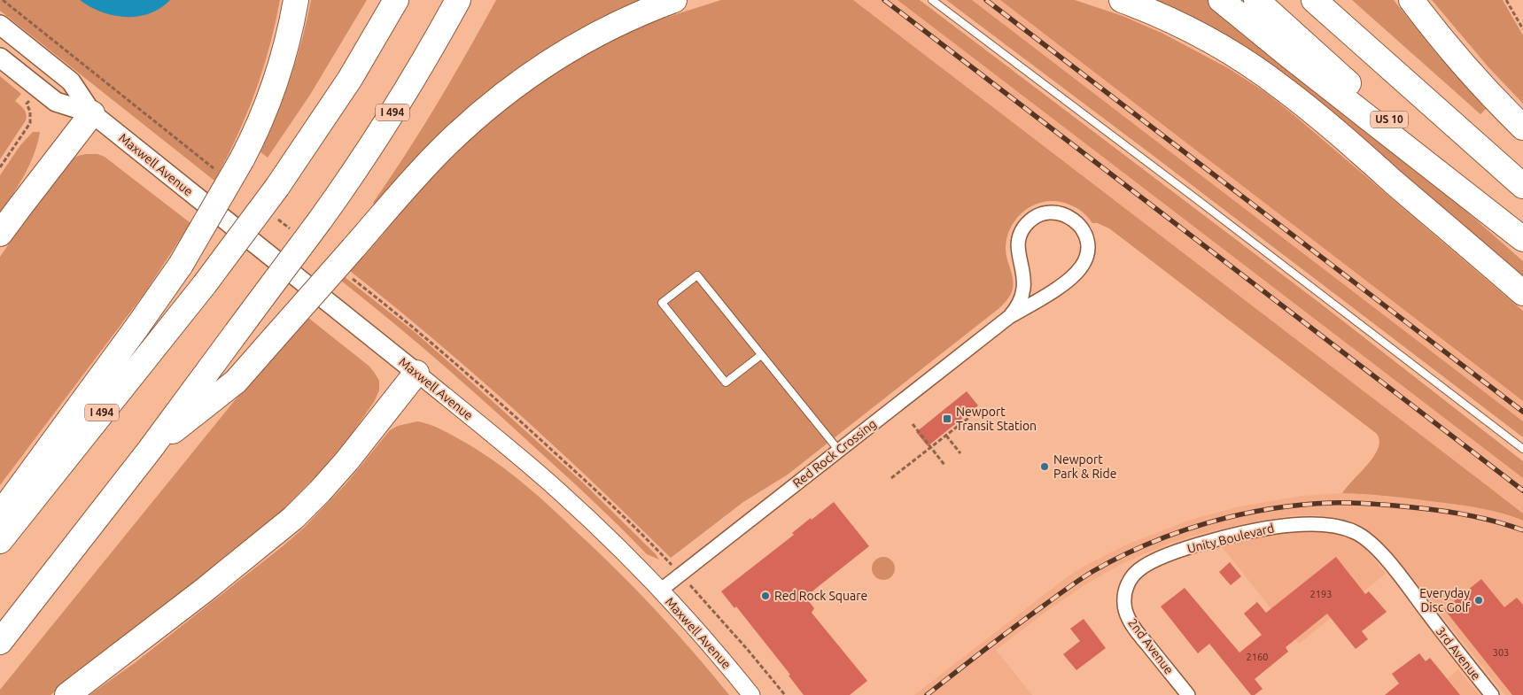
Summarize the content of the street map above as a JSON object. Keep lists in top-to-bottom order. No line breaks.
{"streets":{"highway":["I 494","US 10"],"main road":["Maxwell Avenue"],"street":["Red Rock Crossing","Unity Boulevard","2nd Avenue","3rd Avenue"]},"crossings":[["Maxwell Avenue","Red Rock Crossing"],["Unity Boulevard","2nd Avenue"],["Unity Boulevard","3rd Avenue"]],"places":{"transit":["Newport Transit Station"],"other":["Newport Park & Ride","Red Rock Square","Everyday Disc Golf"]},"house_numbers":["2193","303","2160"]}
